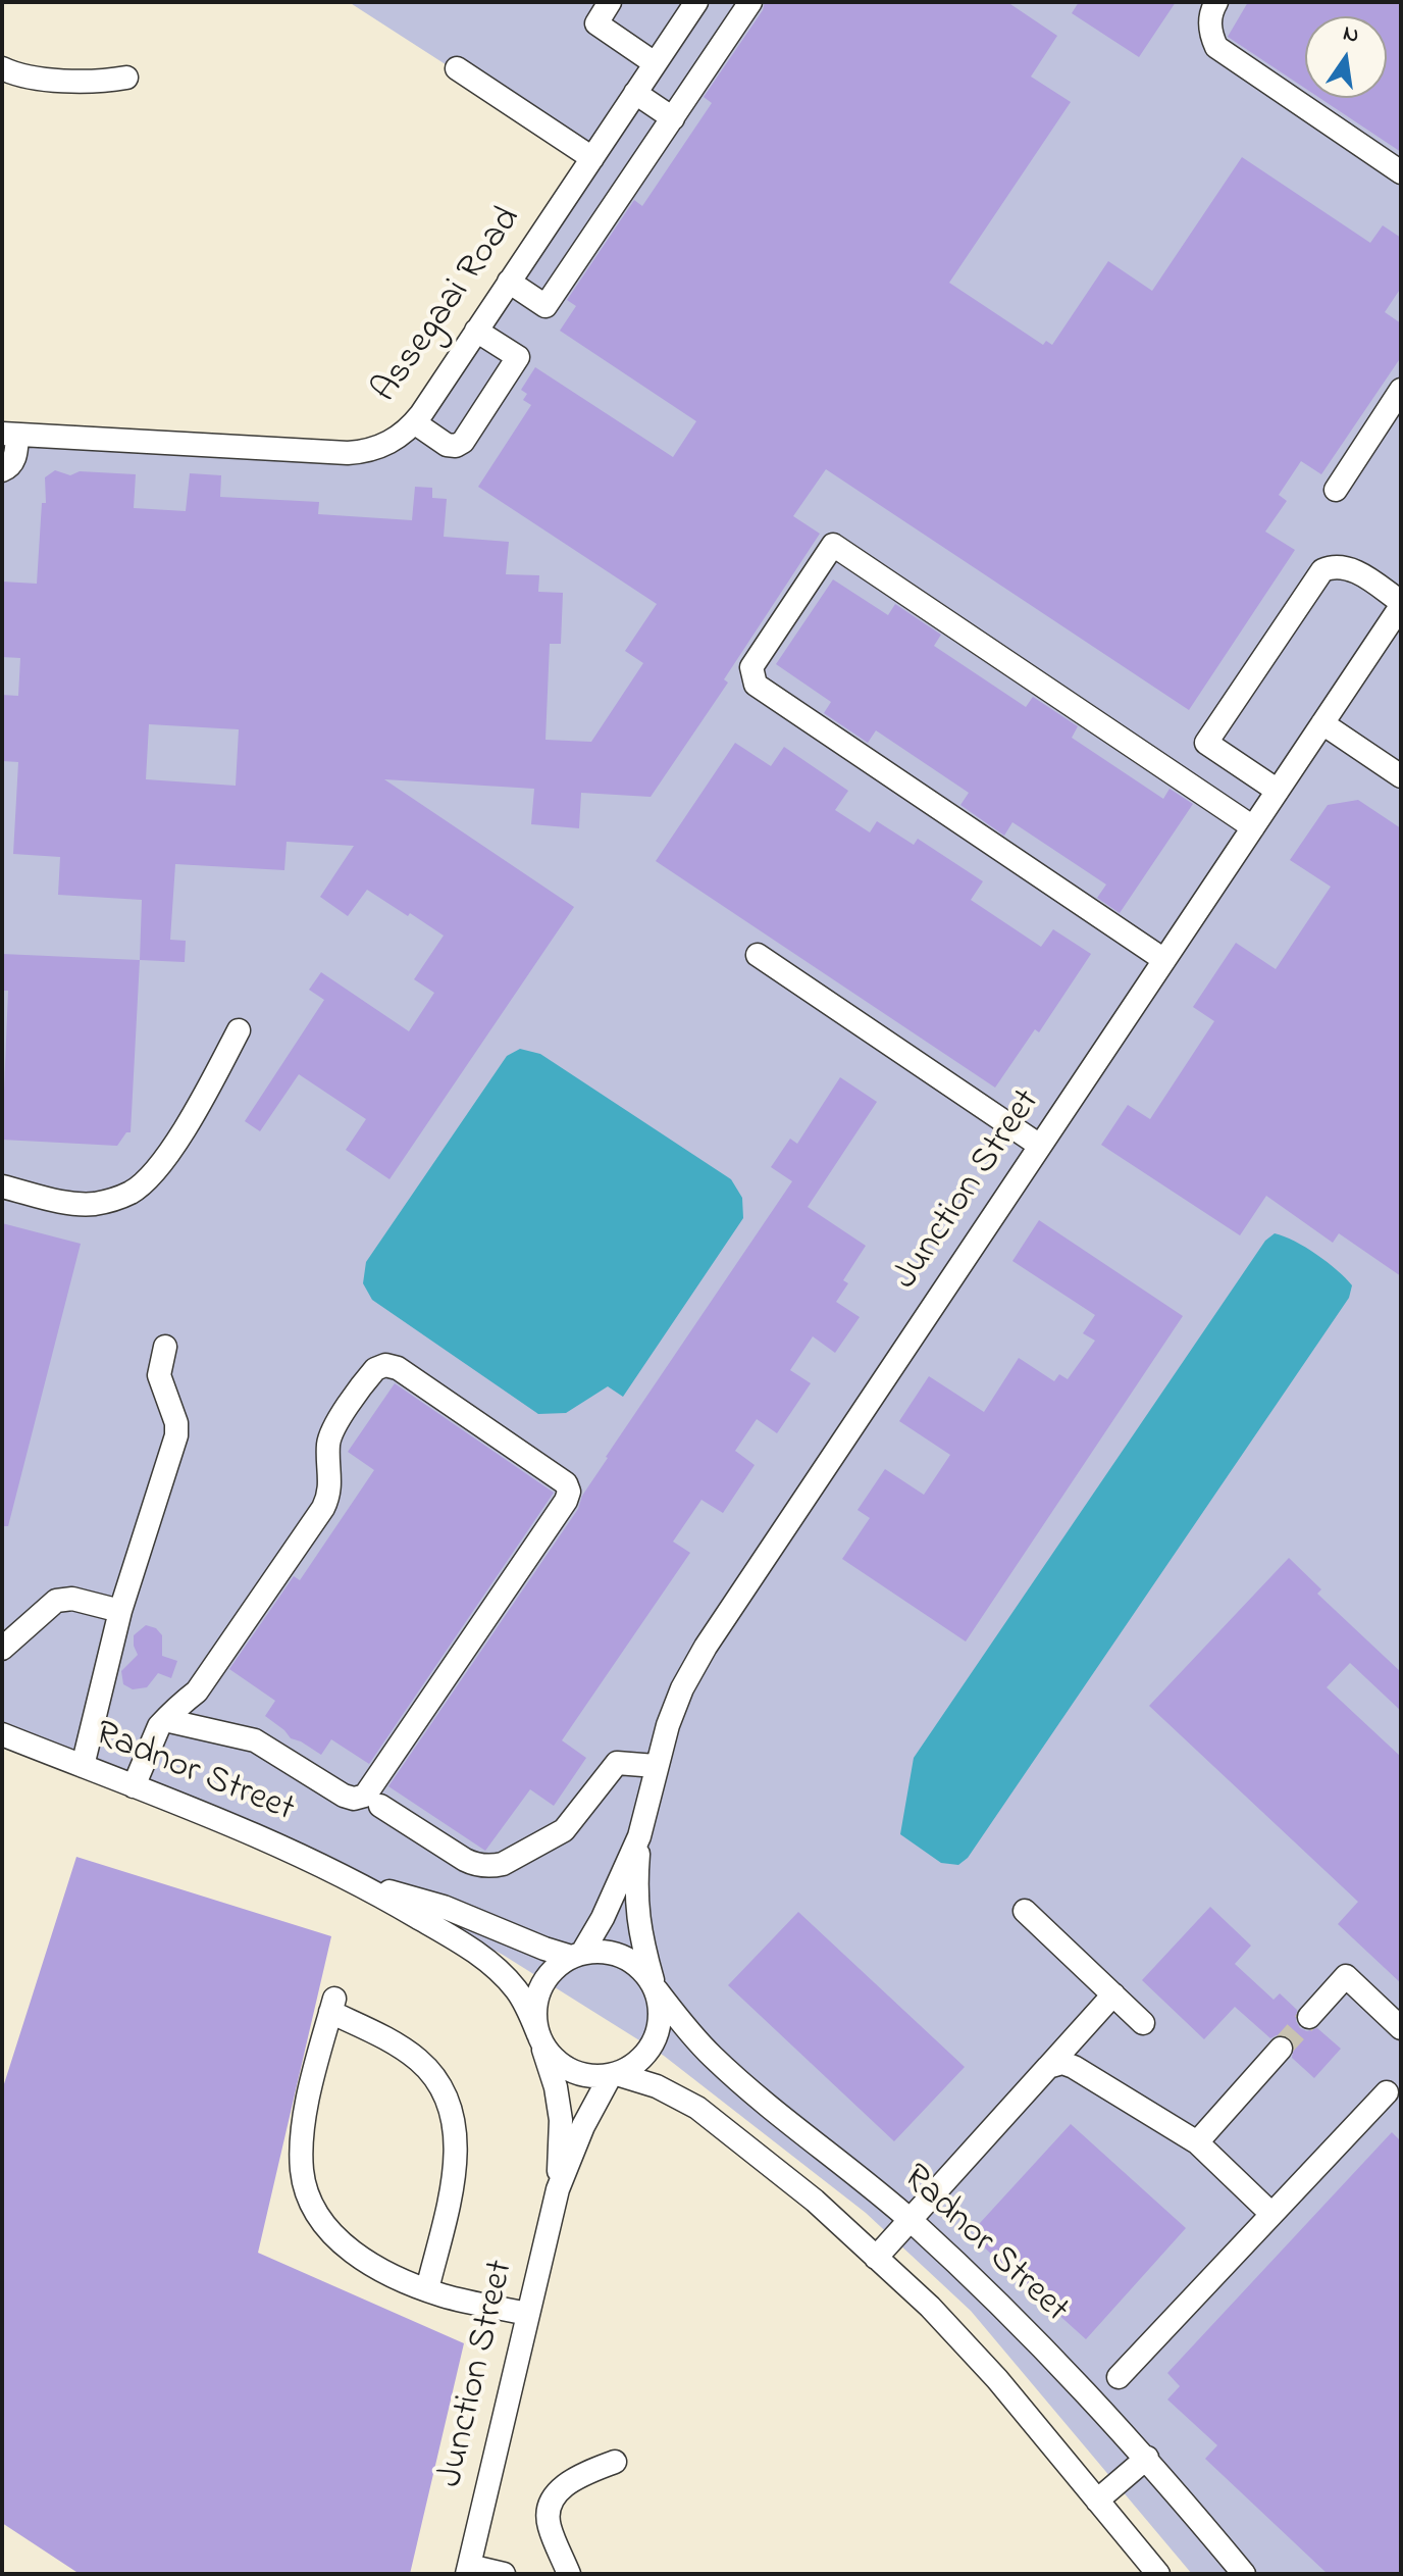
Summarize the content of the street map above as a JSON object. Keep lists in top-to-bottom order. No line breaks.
{"streets":{"street":["Assegaai Road","Junction Street","Radnor Street"]},"crossings":[["Junction Street","Radnor Street"]],"north":"top"}
